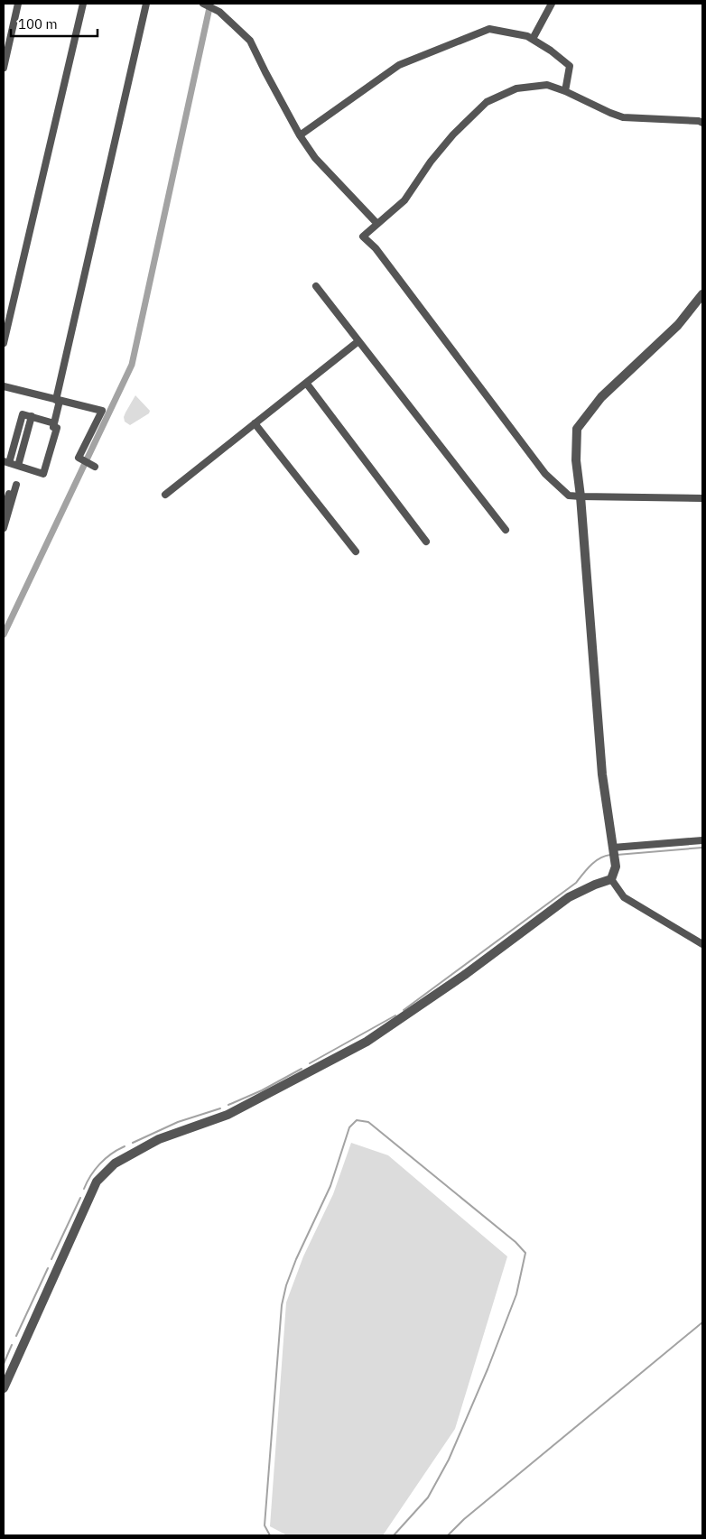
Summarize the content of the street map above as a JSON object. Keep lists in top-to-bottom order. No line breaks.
{"scale_bar":"100 m"}
